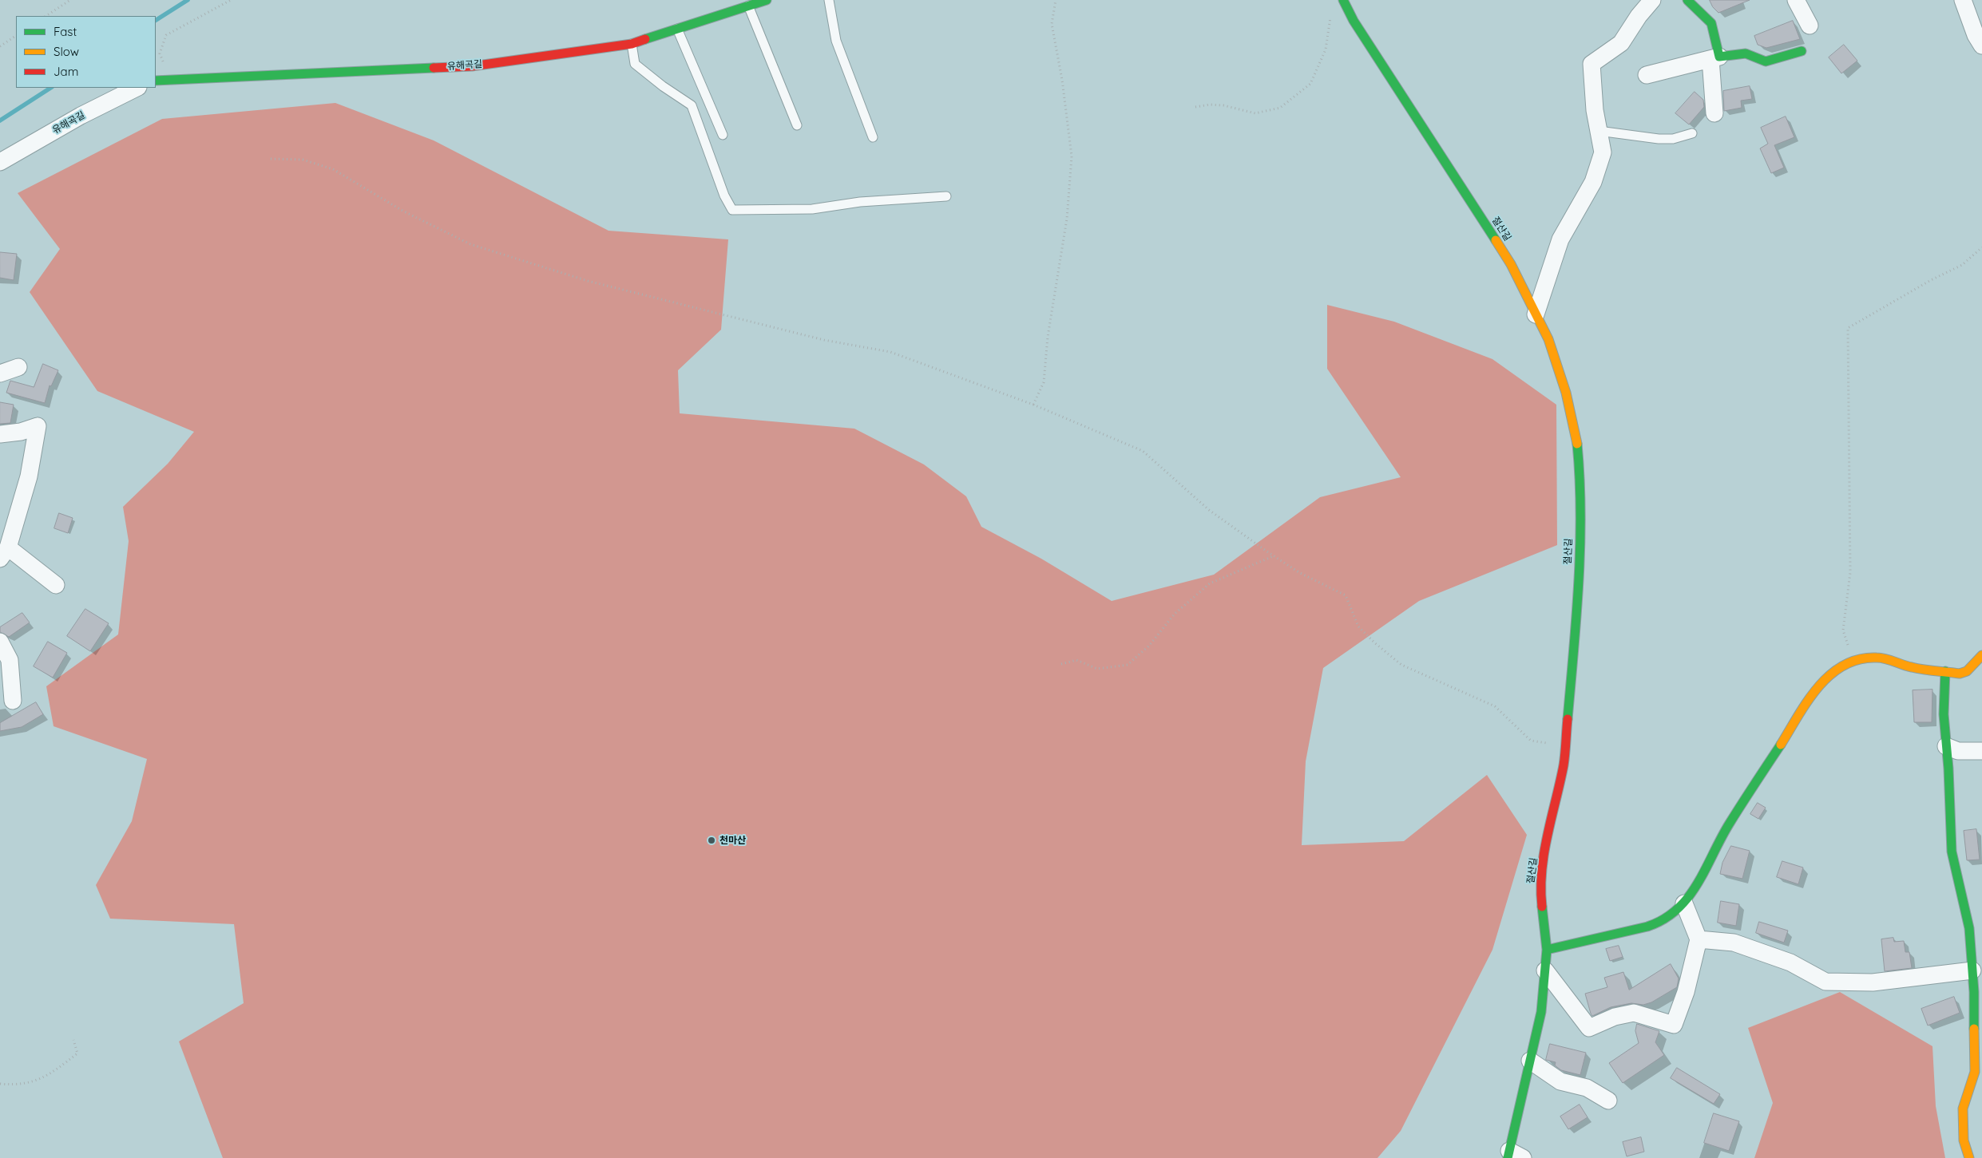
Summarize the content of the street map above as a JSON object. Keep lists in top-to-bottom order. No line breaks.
{"streets":{"street":["유해곡길","절산길"]},"places":["천마산"],"legend":["Fast","Slow","Jam"]}
